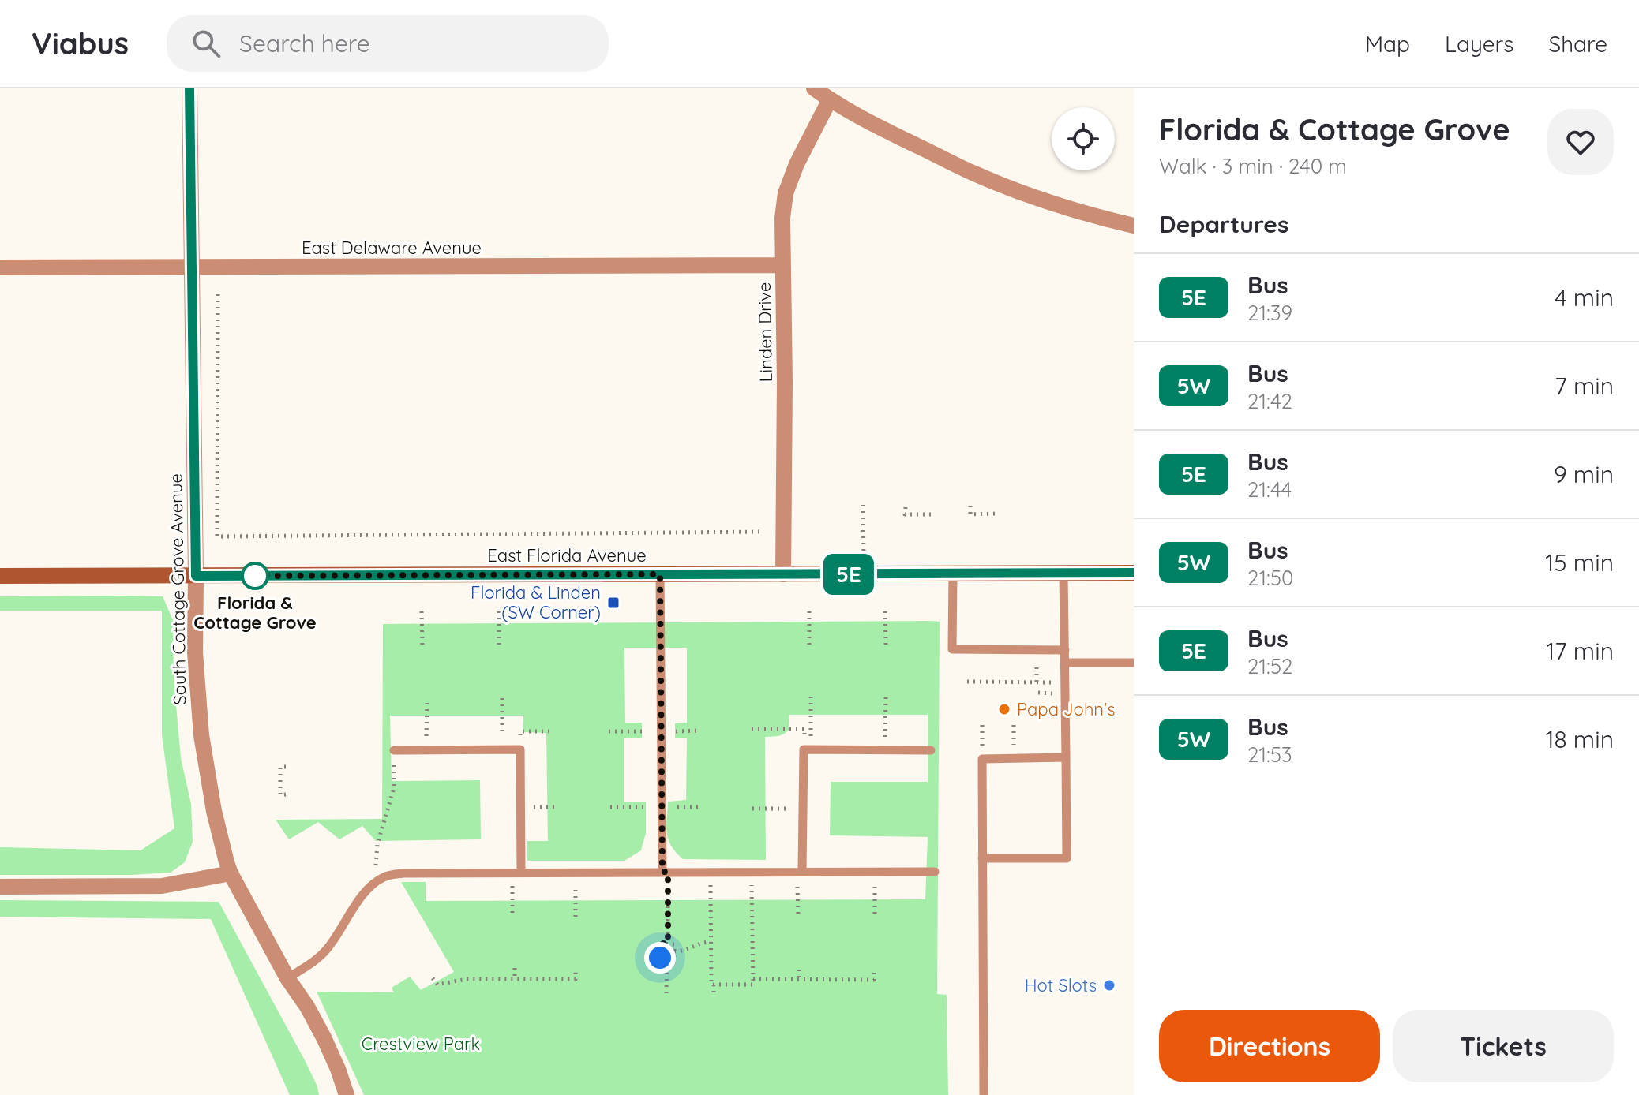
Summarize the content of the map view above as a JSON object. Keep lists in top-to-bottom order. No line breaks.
{"streets":{"main road":["East Florida Avenue"],"street":["East Delaware Avenue","Linden Drive","South Cottage Grove Avenue"]},"crossings":[["East Delaware Avenue","Linden Drive"],["East Delaware Avenue","South Cottage Grove Avenue"],["Linden Drive","East Florida Avenue"],["East Florida Avenue","South Cottage Grove Avenue"]],"parks":["Crestview Park"],"places":{"other":["Florida & Cottage Grove","Papa John's","Hot Slots"],"transit":["Florida & Linden (SW Corner)"]},"lines":["bus line 5E"],"page":{"header":"Viabus","search":"Search here","nav":["Map","Layers","Share"],"on_map":"5E","heading":[["Florida & Cottage Grove","Walk · 3 min · 240 m"],"Departures"],"list":[{"mark":"5E","name":"Bus","note":"21:39","value":"4 min"},{"mark":"5W","name":"Bus","note":"21:42","value":"7 min"},{"mark":"5E","name":"Bus","note":"21:44","value":"9 min"},{"mark":"5W","name":"Bus","note":"21:50","value":"15 min"},{"mark":"5E","name":"Bus","note":"21:52","value":"17 min"},{"mark":"5W","name":"Bus","note":"21:53","value":"18 min"}],"buttons":["Directions","Tickets"]}}
